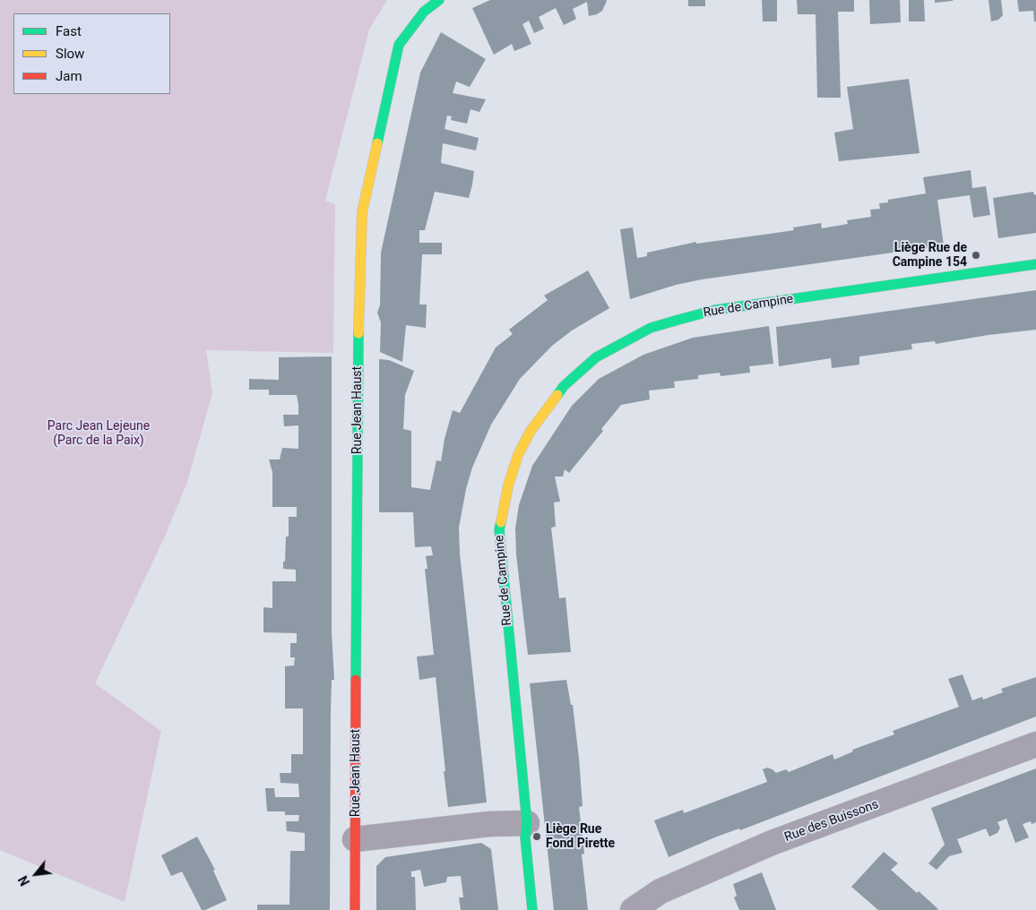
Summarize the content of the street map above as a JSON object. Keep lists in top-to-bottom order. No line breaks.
{"streets":{"street":["Rue de Campine","Rue Jean Haust","Rue des Buissons"]},"parks":["Parc Jean Lejeune (Parc de la Paix)"],"places":["Liège Rue de Campine 154","Liège Rue Fond Pirette"],"legend":["Fast","Slow","Jam"],"north":"bottom left"}
